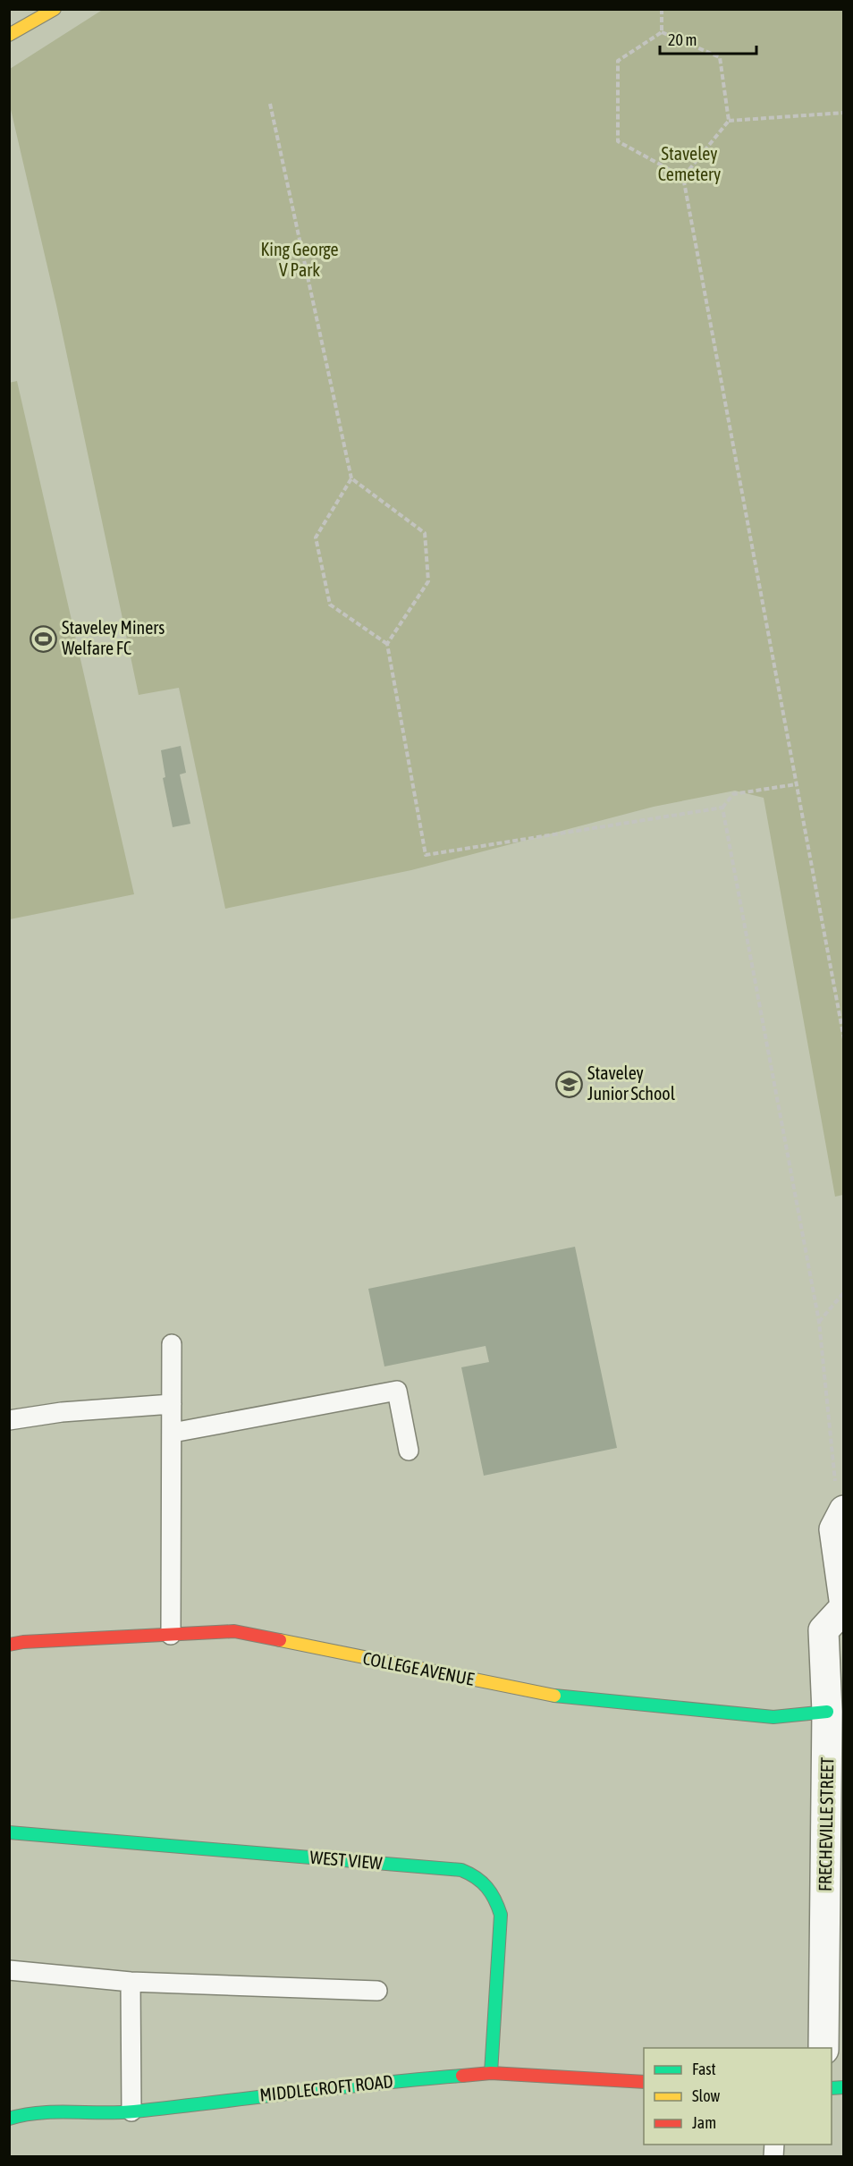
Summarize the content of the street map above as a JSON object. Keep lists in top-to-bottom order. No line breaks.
{"streets":{"street":["COLLEGE AVENUE","FRECHEVILLE STREET","WEST VIEW","MIDDLECROFT ROAD"]},"crossings":[["COLLEGE AVENUE","FRECHEVILLE STREET"],["WEST VIEW","MIDDLECROFT ROAD"]],"parks":["Staveley Cemetery","King George V Park"],"places":{"sports":["Staveley Miners Welfare FC"],"school or university":["Staveley Junior School"]},"legend":["Fast","Slow","Jam"],"scale_bar":"20 m"}
